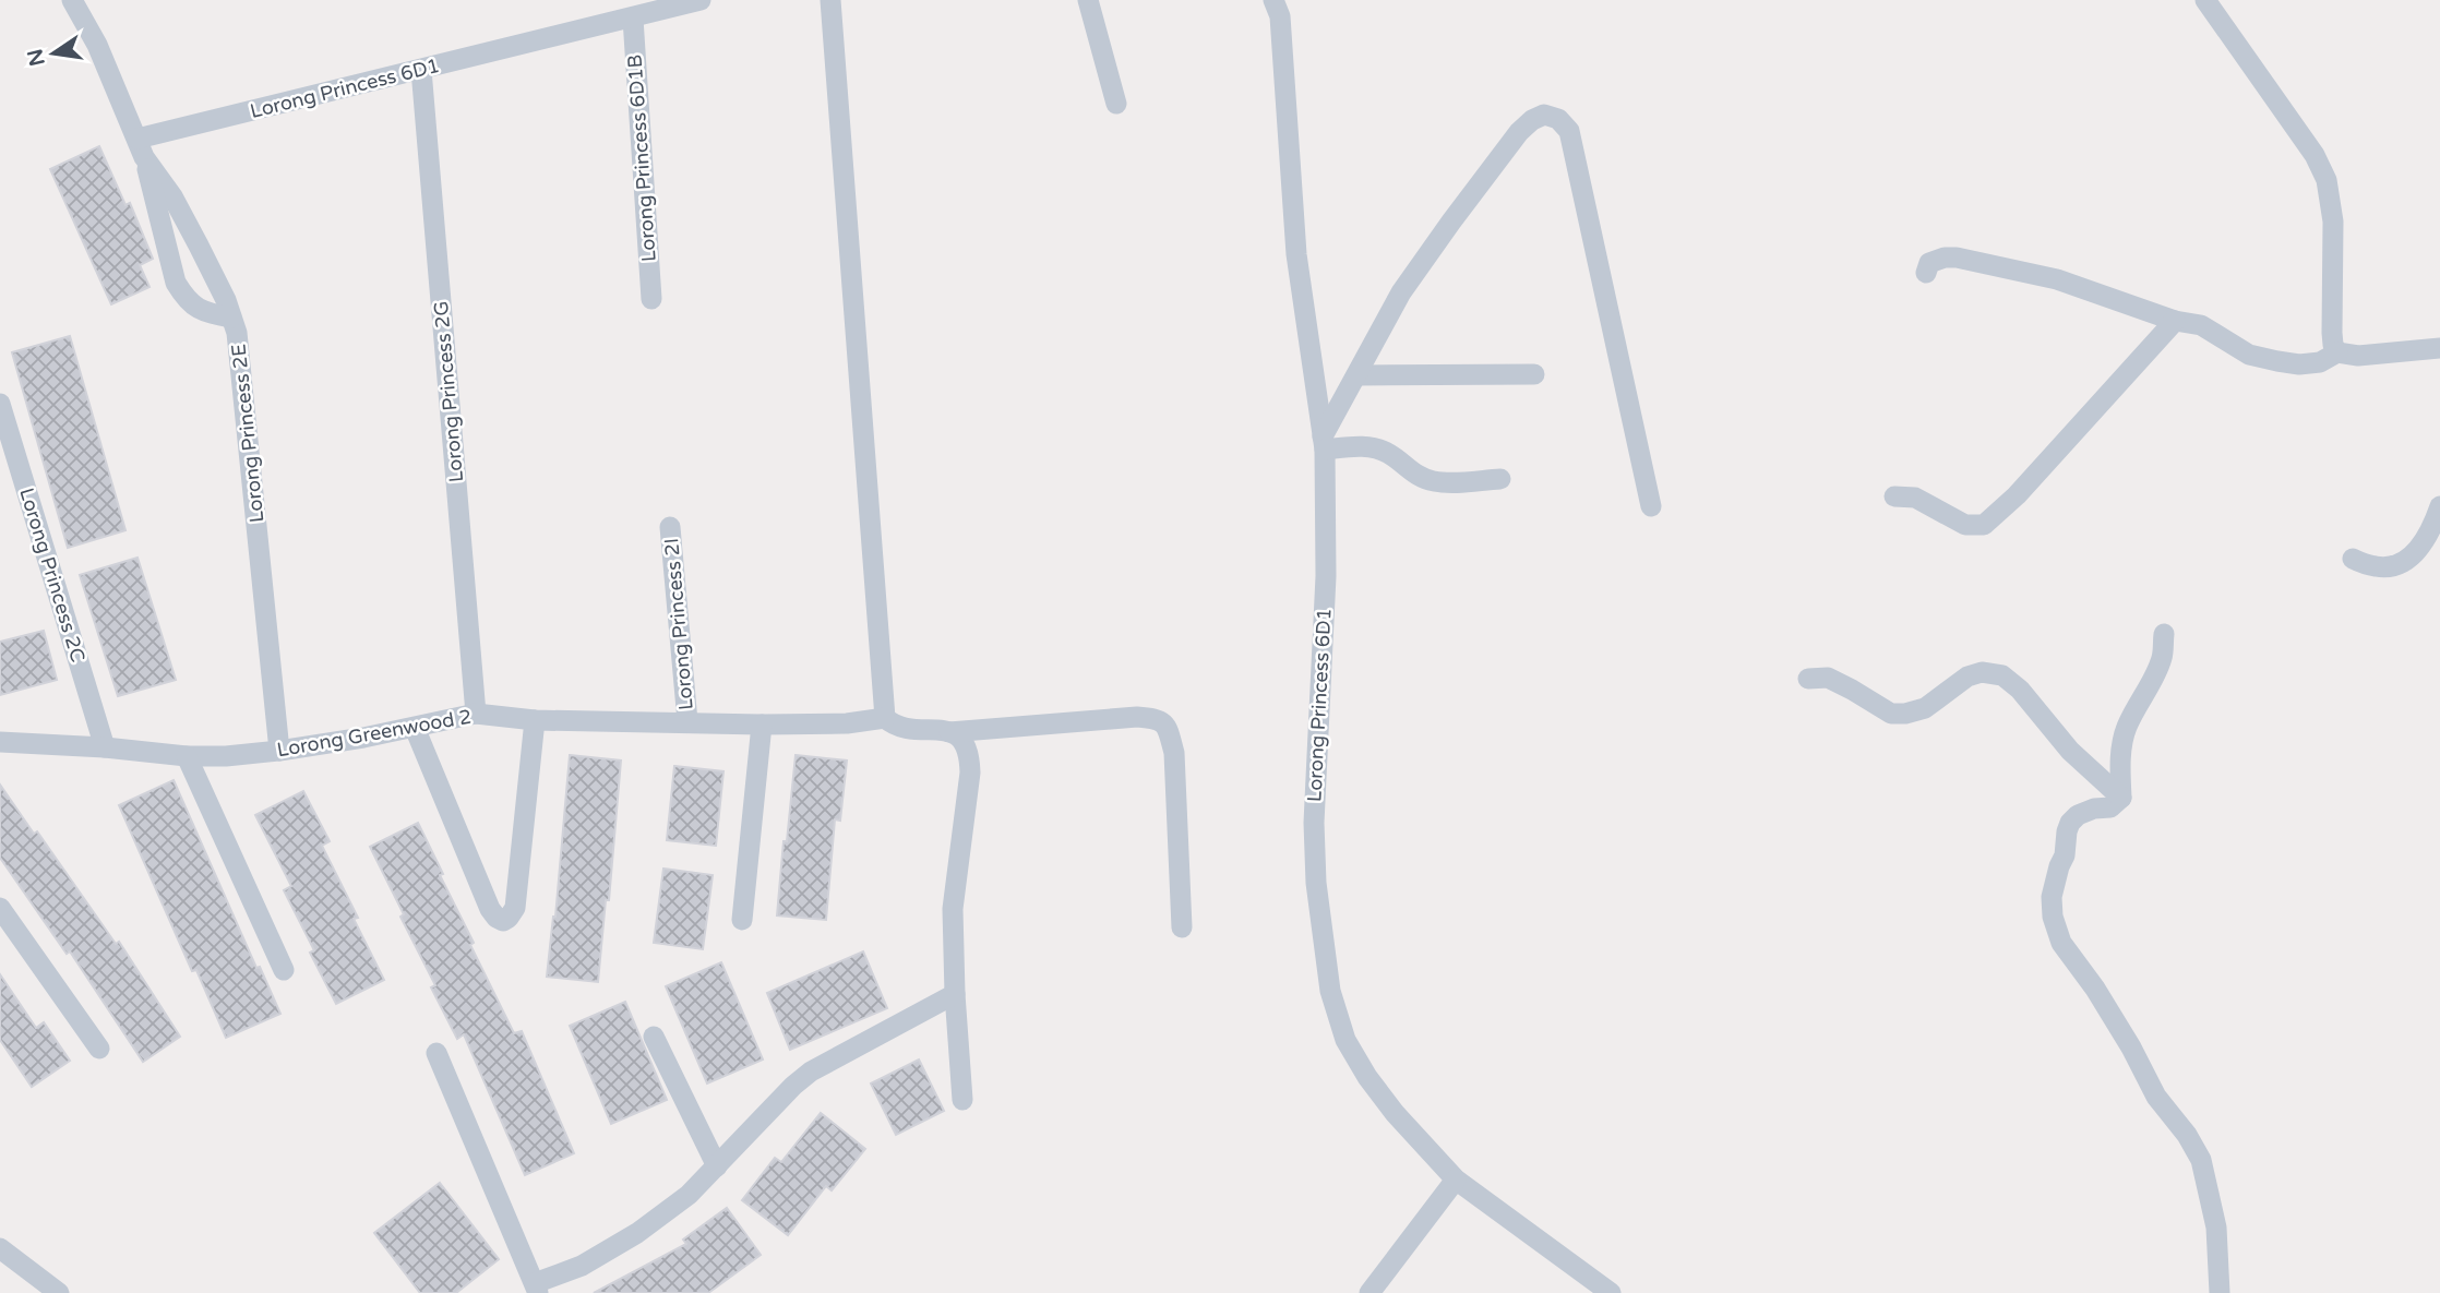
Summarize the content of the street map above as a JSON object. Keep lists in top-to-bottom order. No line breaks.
{"streets":{"street":["Lorong Princess 6D1","Lorong Princess 6D1B","Lorong Princess 2G","Lorong Princess 2E","Lorong Princess 2C","Lorong Princess 2I","Lorong Greenwood 2"]},"crossings":[["Lorong Princess 6D1","Lorong Princess 6D1B"],["Lorong Princess 6D1","Lorong Princess 2G"],["Lorong Princess 6D1","Lorong Princess 2E"],["Lorong Princess 2G","Lorong Greenwood 2"],["Lorong Princess 2E","Lorong Greenwood 2"],["Lorong Princess 2C","Lorong Greenwood 2"],["Lorong Princess 2I","Lorong Greenwood 2"]],"north":"left"}
